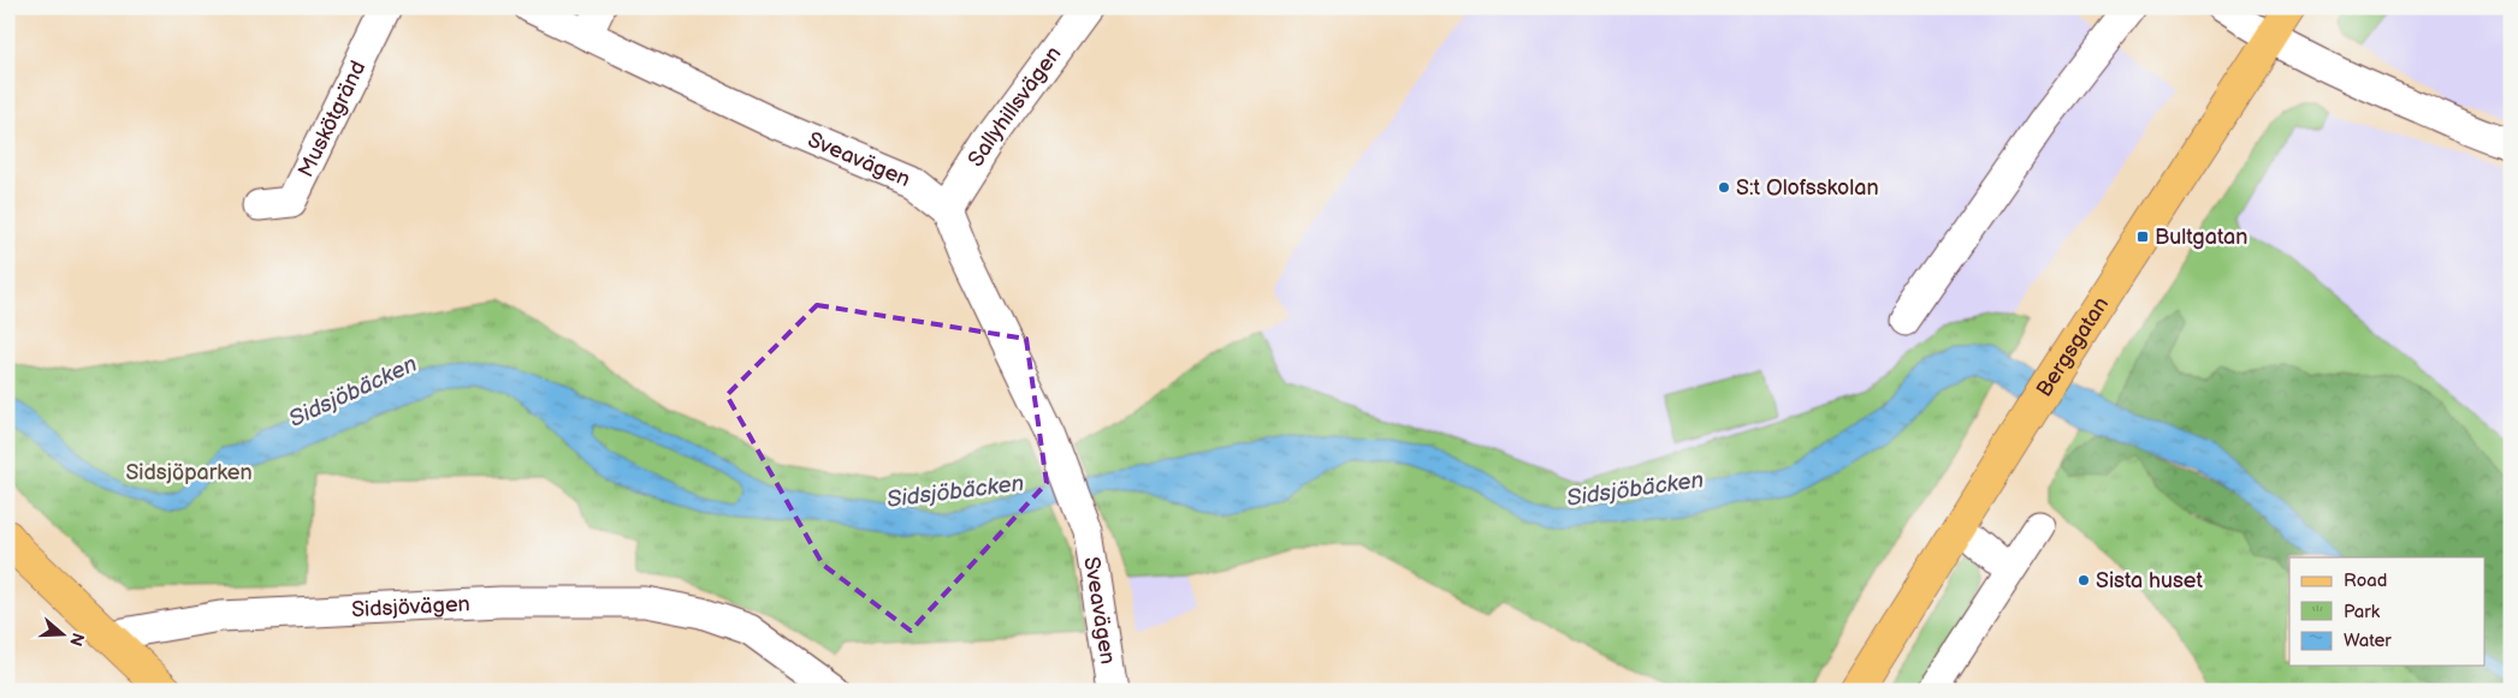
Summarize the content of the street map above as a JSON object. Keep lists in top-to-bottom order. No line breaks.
{"streets":{"main road":["Bergsgatan"],"street":["Sallyhillsvägen","Muskötgränd","Sveavägen","Sidsjövägen"]},"crossings":[["Sallyhillsvägen","Sveavägen"]],"water":["Sidsjöbäcken"],"parks":["Sidsjöparken"],"places":{"other":["S:t Olofsskolan","Sista huset"],"transit":["Bultgatan"]},"legend":["Road","Park","Water"],"north":"right"}
